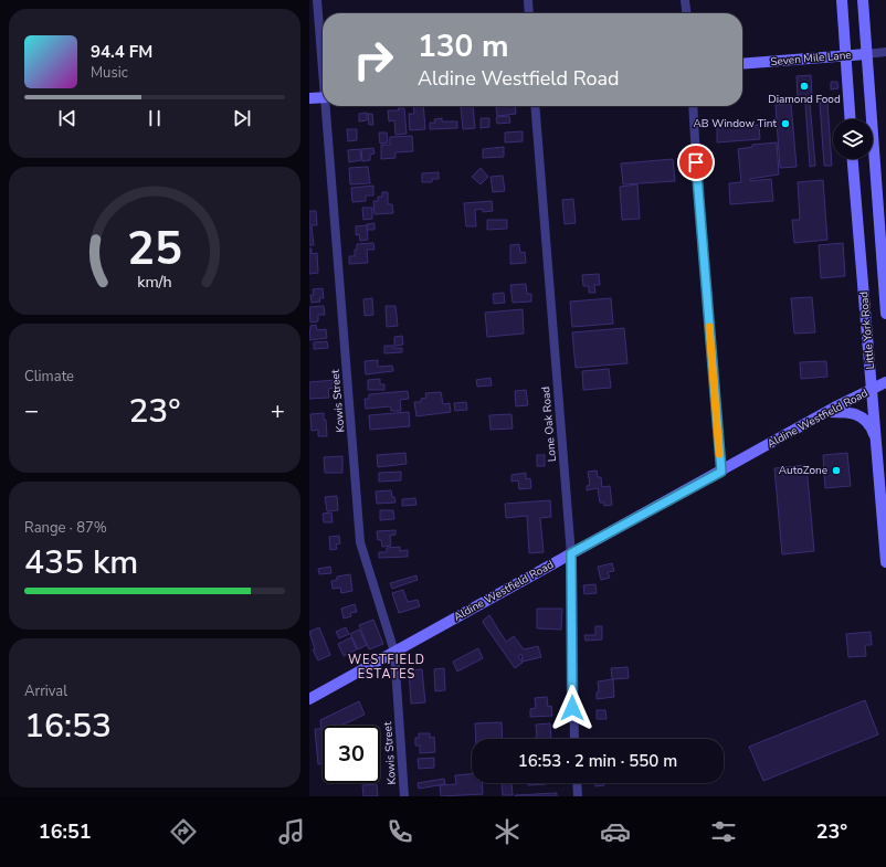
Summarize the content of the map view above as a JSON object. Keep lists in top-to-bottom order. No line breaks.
{"streets":{"main road":["Seven Mile Lane","Little York Road","Aldine Westfield Road"],"street":["Kowis Street","Lone Oak Road"]},"crossings":[["Seven Mile Lane","Little York Road"],["Little York Road","Aldine Westfield Road"],["Kowis Street","Aldine Westfield Road"],["Aldine Westfield Road","Lone Oak Road"]],"districts":["WESTFIELD ESTATES"],"places":["Diamond Food","AB Window Tint","AutoZone"],"page":{"turn":["130 m","Aldine Westfield Road"],"song":["94.4 FM","Music"],"tile":["Climate",["Range · 87%","435 km"],["Arrival","16:53"]],"heat":["−","23°","+"],"limit":"30","trip":"16:53 · 2 min · 550 m","tabs":["16:51","23°"],"gauge":["25","km/h"]}}
